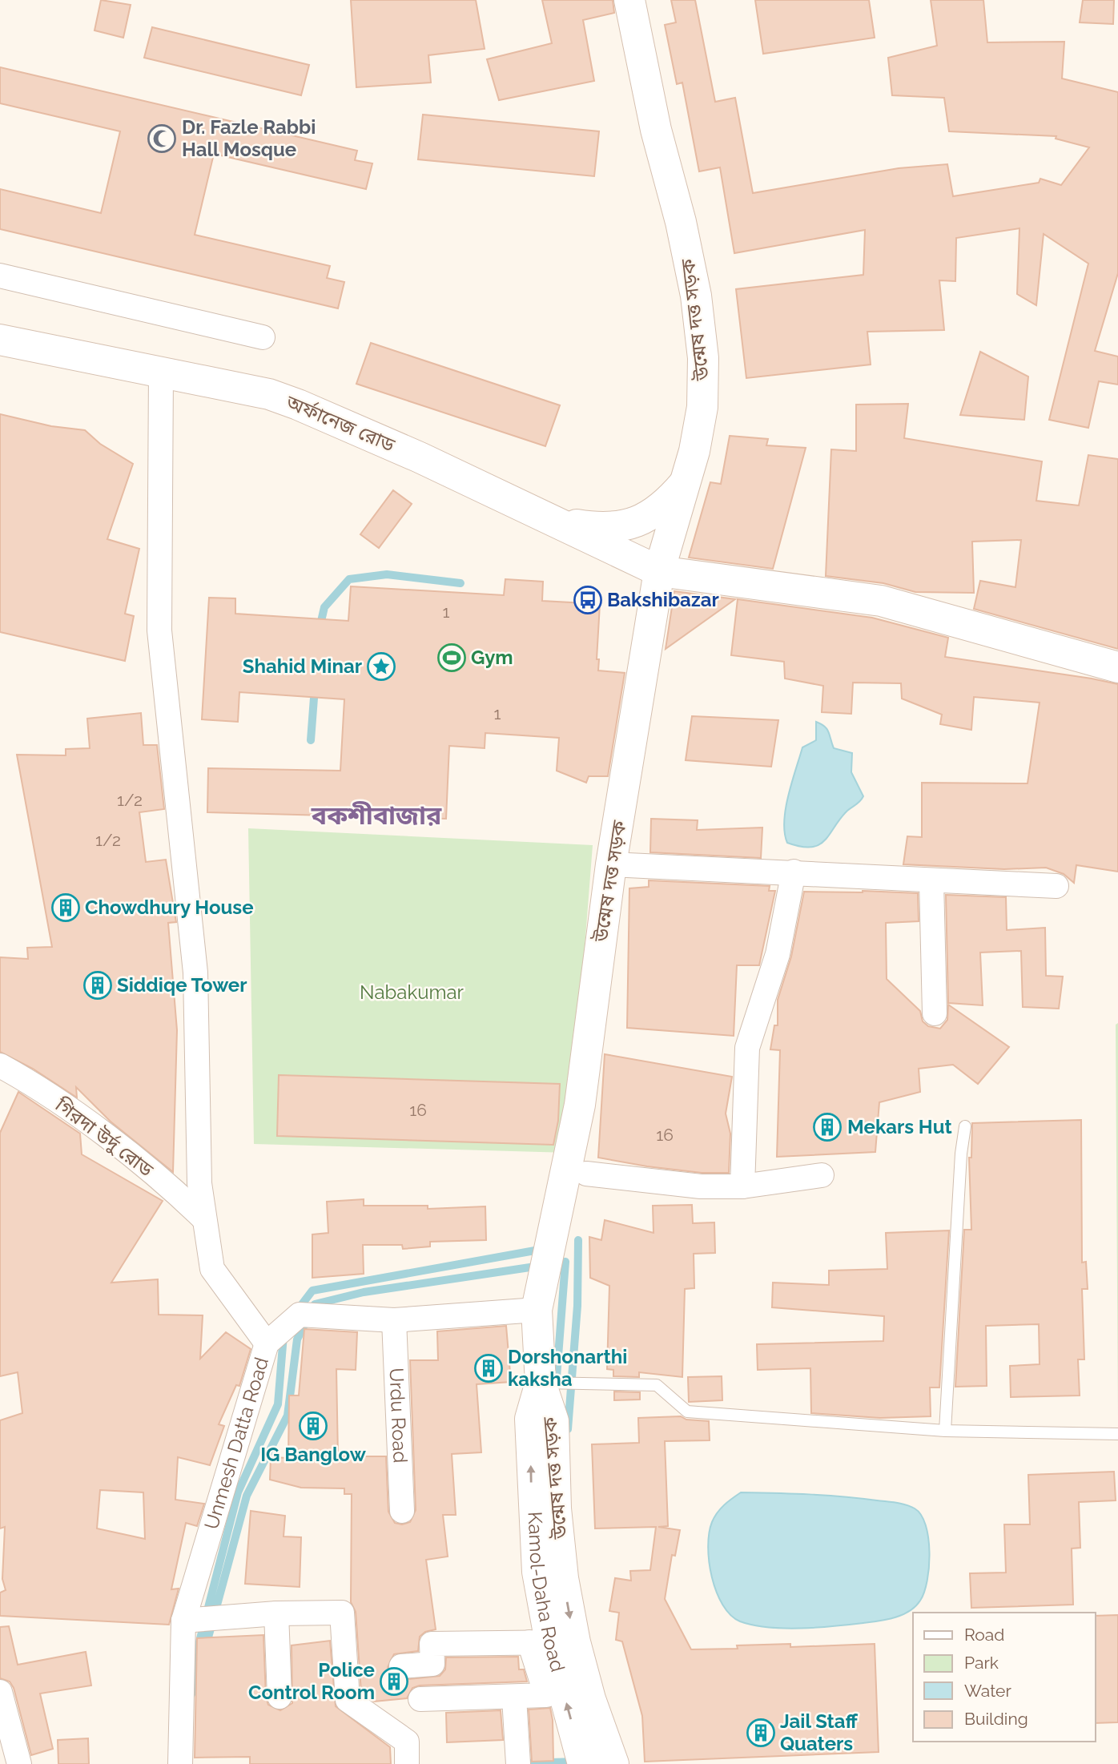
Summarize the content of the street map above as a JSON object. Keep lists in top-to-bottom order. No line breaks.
{"streets":{"main road":["উন্মেষ দত্ত সড়ক","অর্ফানেজ রোড","Kamol-Daha Road"],"street":["গিরদা উর্দু রোড","Urdu Road","Unmesh Datta Road"]},"crossings":[["উন্মেষ দত্ত সড়ক","অর্ফানেজ রোড"],["উন্মেষ দত্ত সড়ক","Unmesh Datta Road"],["উন্মেষ দত্ত সড়ক","Kamol-Daha Road"],["Urdu Road","Unmesh Datta Road"]],"one_way":["Kamol-Daha Road"],"districts":["বকশীবাজার"],"parks":["Nabakumar"],"places":{"mosque":["Dr. Fazle Rabbi Hall Mosque"],"bus stop":["Bakshibazar"],"sports":["Gym"],"place":["Shahid Minar"],"building":["Chowdhury House","Siddiqe Tower","Mekars Hut","Dorshonarthi kaksha","IG Banglow","Police Control Room","Jail Staff Quaters"]},"house_numbers":["1","1","1/2","1/2","16","16"],"legend":["Road","Park","Water","Building"]}
